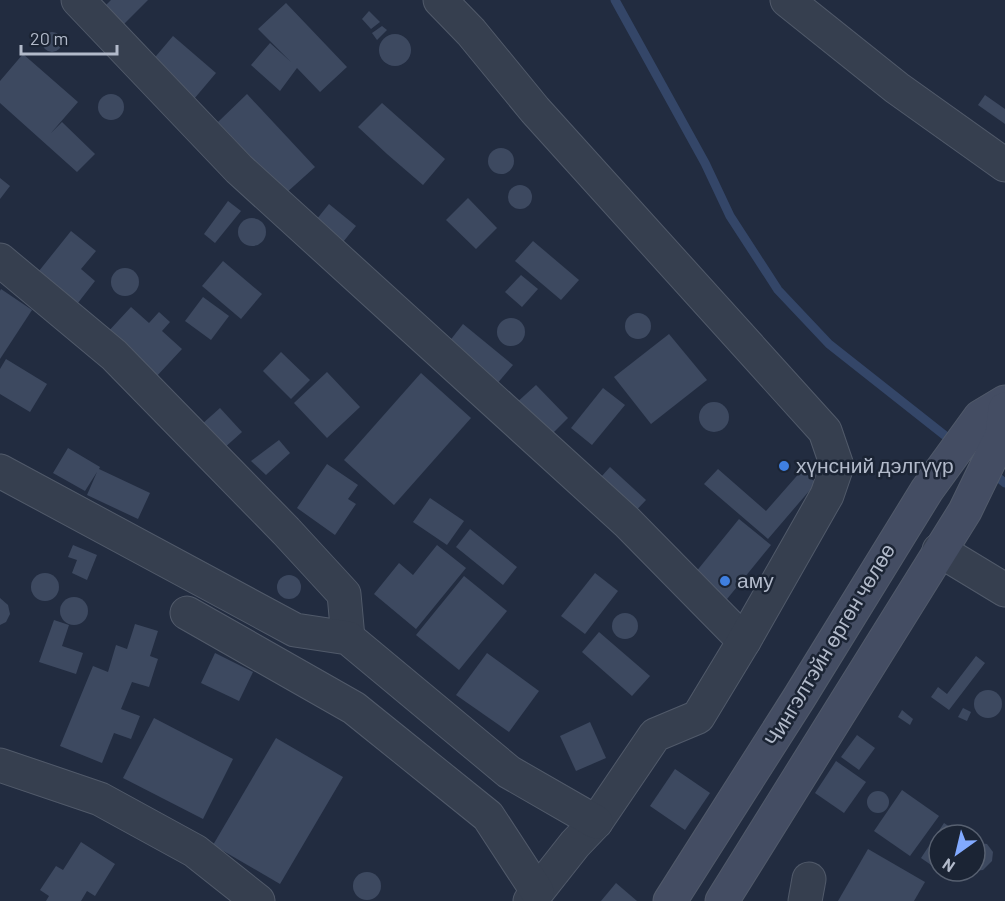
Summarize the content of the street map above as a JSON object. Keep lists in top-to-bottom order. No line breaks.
{"streets":{"main road":["Чингэлтэйн өргөн чөлөө"]},"places":["хүнсний дэлгүүр","аму"],"scale_bar":"20 m","north":"bottom left"}
